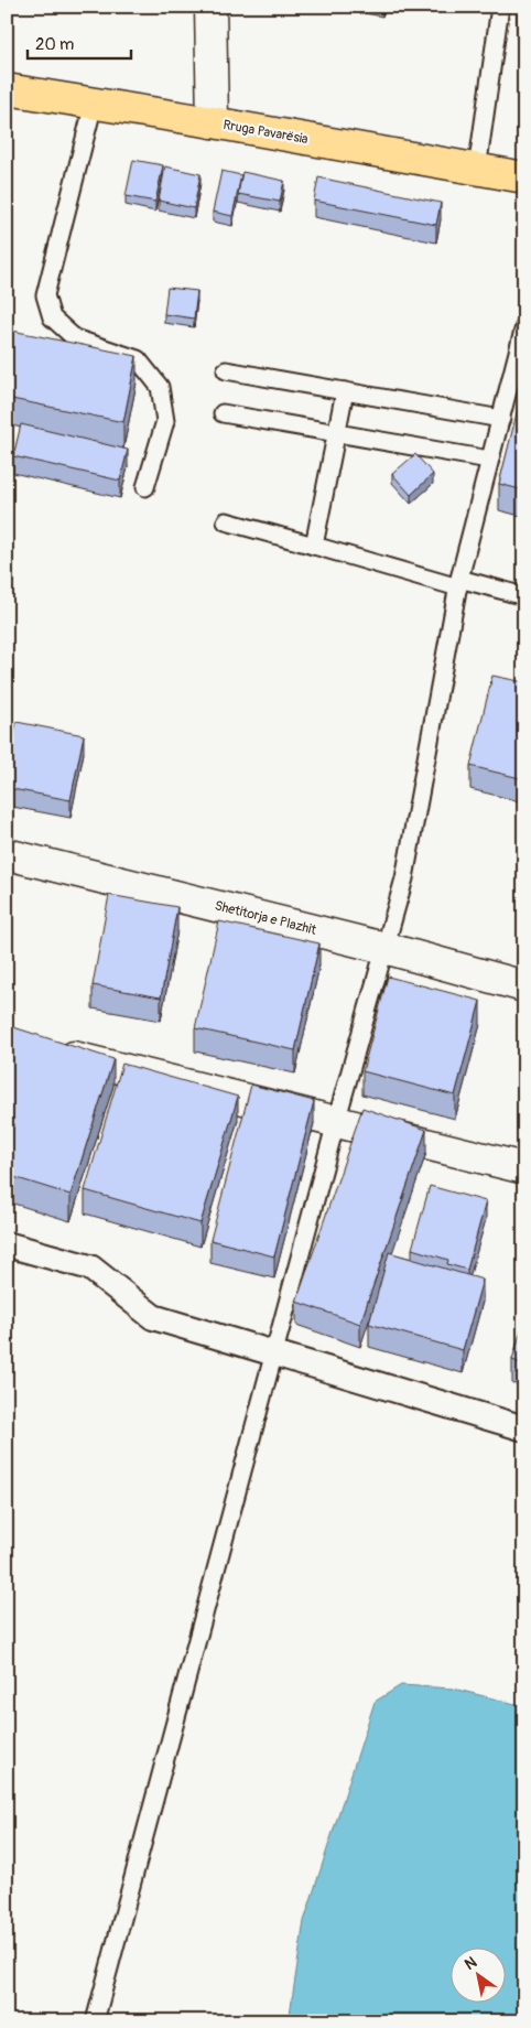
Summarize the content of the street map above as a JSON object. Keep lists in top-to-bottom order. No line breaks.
{"streets":{"main road":["Rruga Pavarësia"],"street":["Shetitorja e Plazhit"]},"scale_bar":"20 m","north":"top left"}
